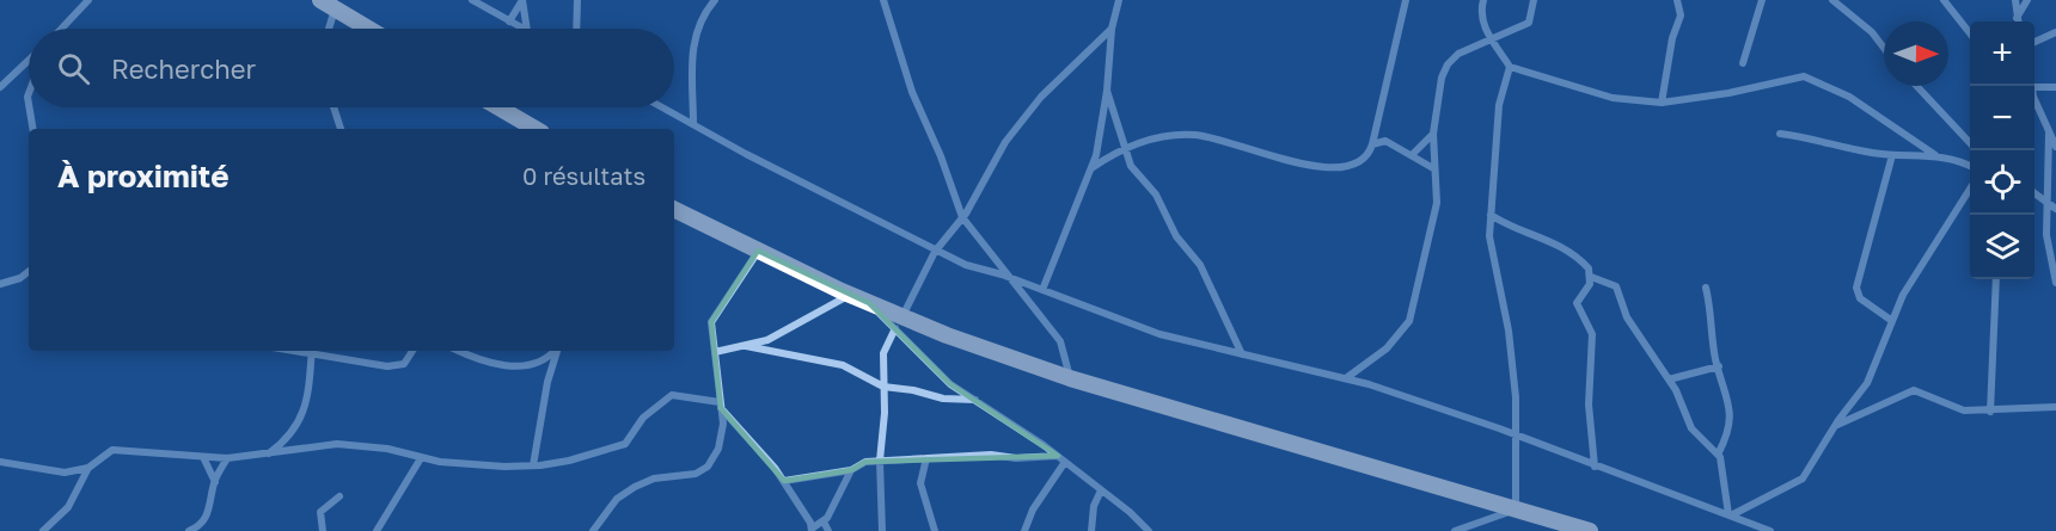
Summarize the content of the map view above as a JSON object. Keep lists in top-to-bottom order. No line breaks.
{"north":"right","page":{"map_buttons":["+","−"],"search":"Rechercher","heading":["À proximité","0 résultats"]}}
